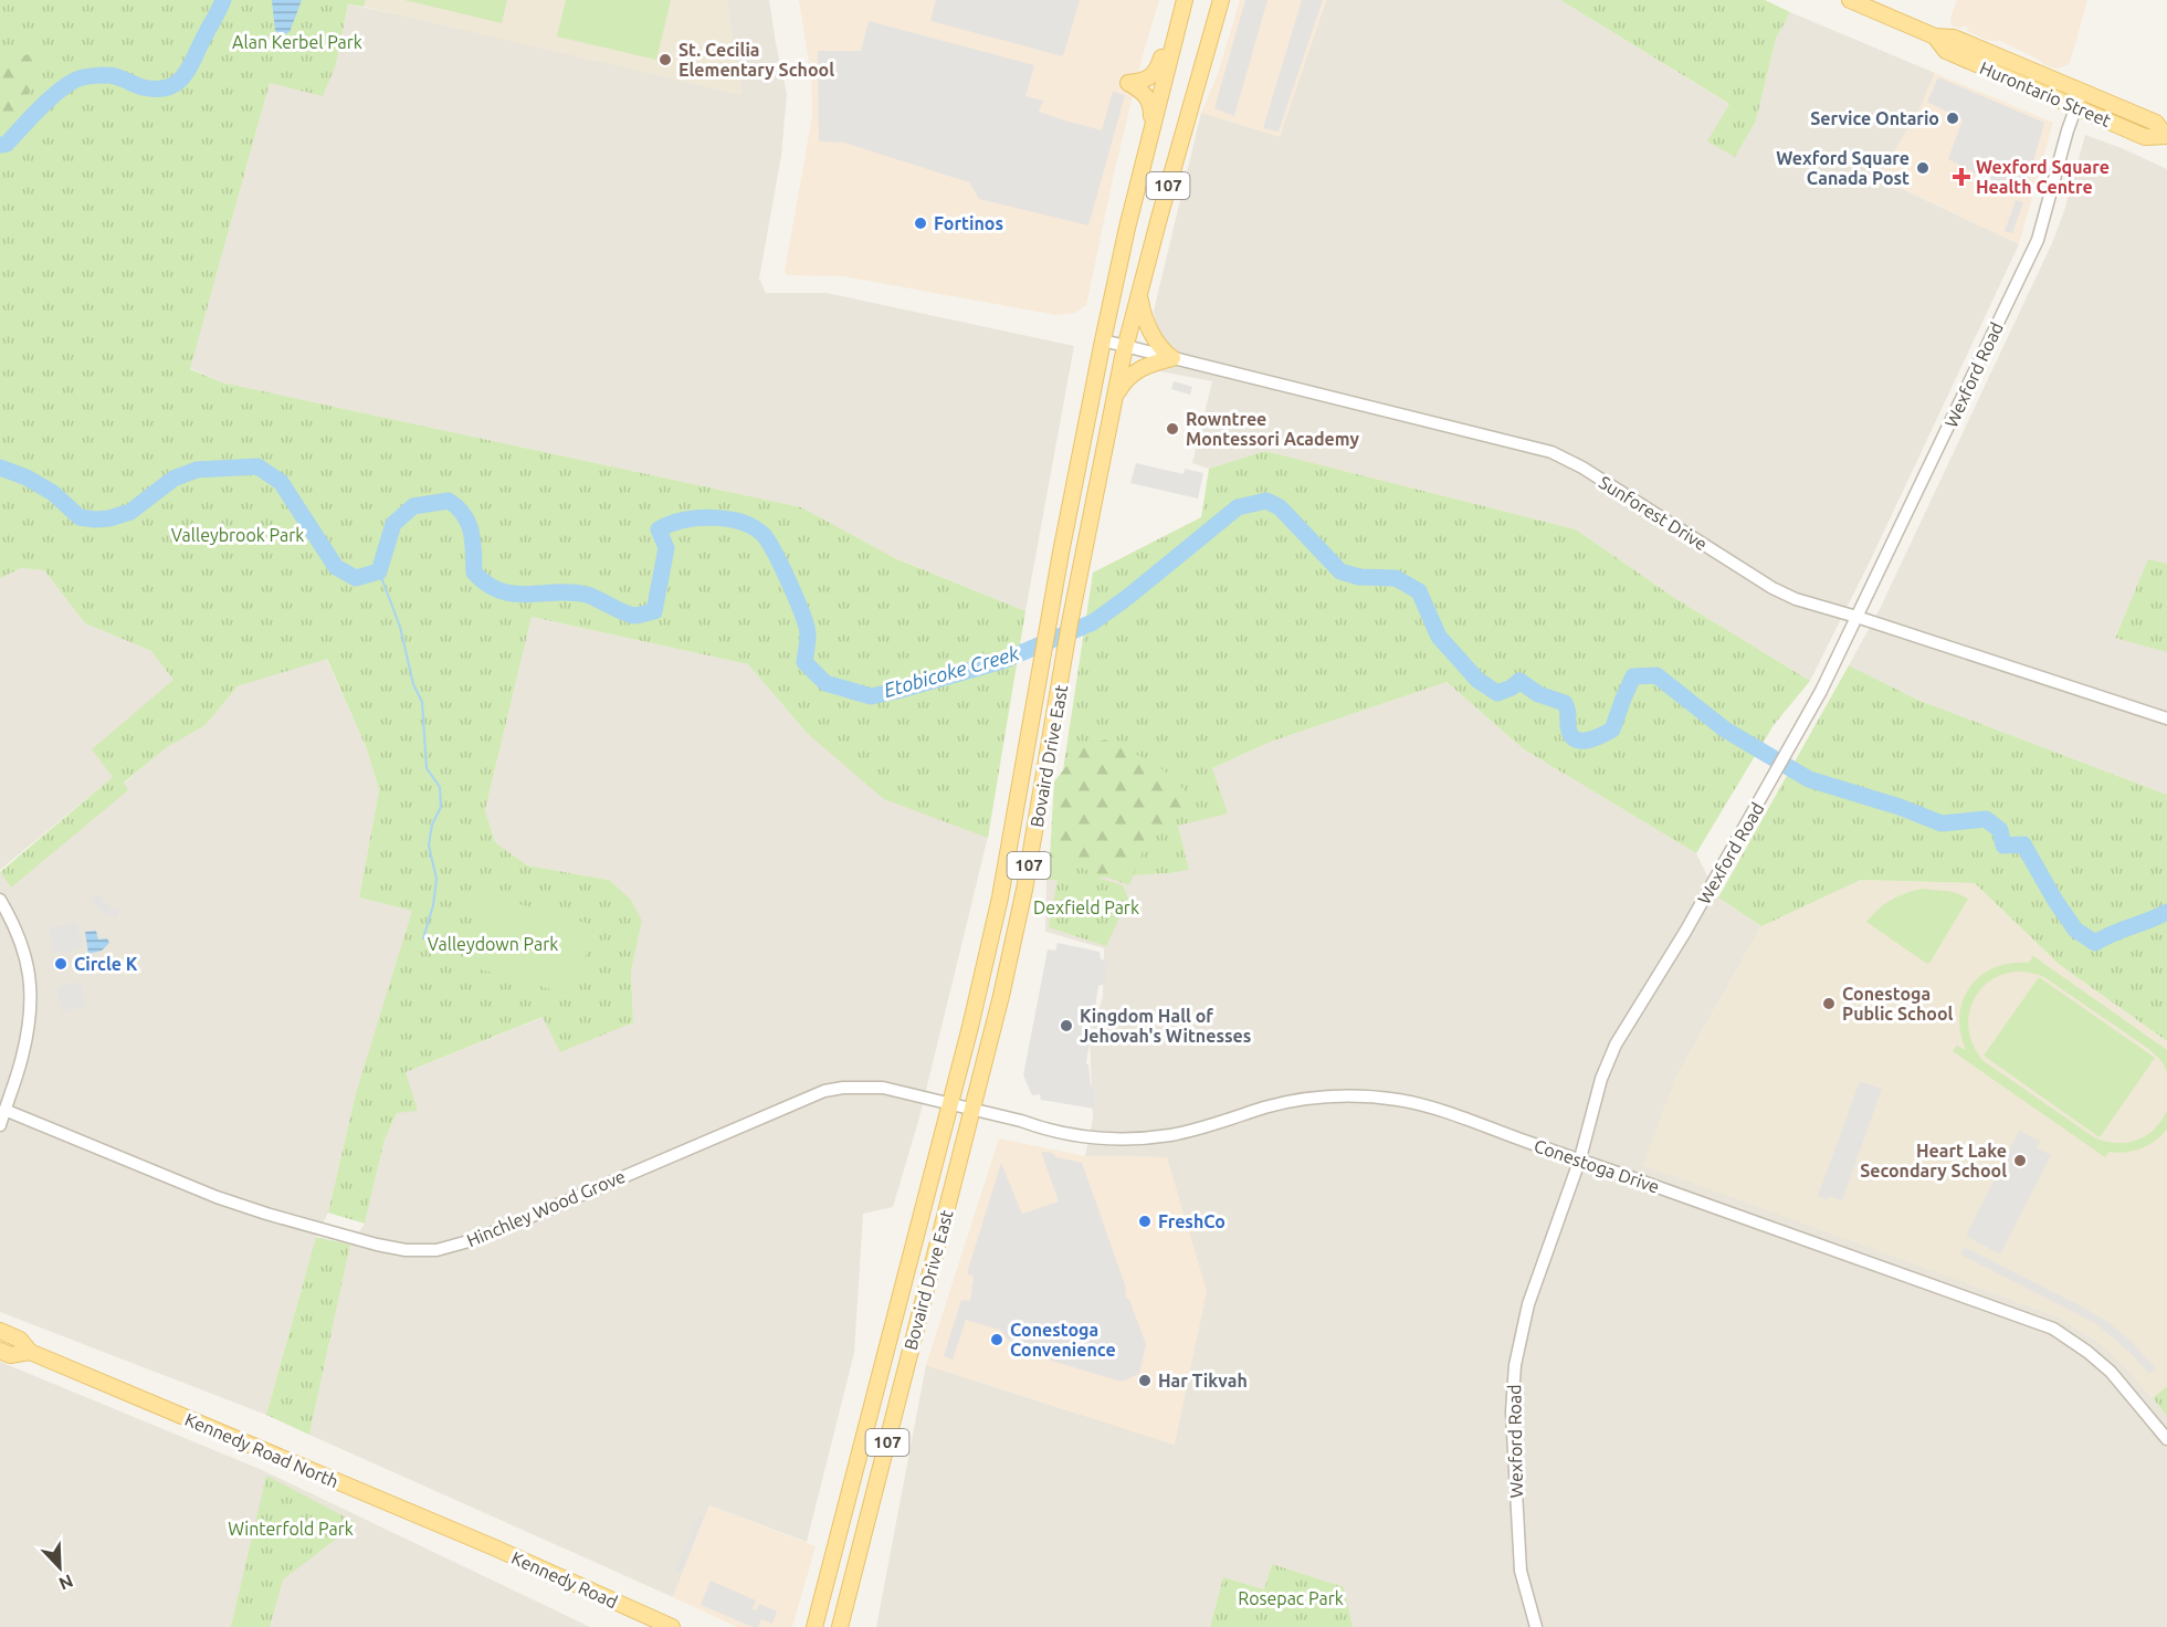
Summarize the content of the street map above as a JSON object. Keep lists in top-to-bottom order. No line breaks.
{"streets":{"main road":["Hurontario Street","107","Bovaird Drive East","Kennedy Road North","Kennedy Road"],"street":["Wexford Road","Sunforest Drive","Conestoga Drive","Hinchley Wood Grove"]},"crossings":[["Hurontario Street","Wexford Road"],["Wexford Road","Sunforest Drive"],["Wexford Road","Conestoga Drive"],["Sunforest Drive","Bovaird Drive East"],["Bovaird Drive East","Conestoga Drive"],["Bovaird Drive East","Hinchley Wood Grove"],["Conestoga Drive","Hinchley Wood Grove"],["Kennedy Road North","Kennedy Road"]],"water":["Etobicoke Creek"],"parks":["Alan Kerbel Park","Valleybrook Park","Dexfield Park","Valleydown Park","Winterfold Park","Rosepac Park"],"places":{"other":["St. Cecilia Elementary School","Service Ontario","Wexford Square Canada Post","Fortinos","Rowntree Montessori Academy","Circle K","Conestoga Public School","Kingdom Hall of Jehovah's Witnesses","Heart Lake Secondary School","FreshCo","Conestoga Convenience","Har Tikvah"],"health":["Wexford Square Health Centre"]},"north":"bottom right"}
